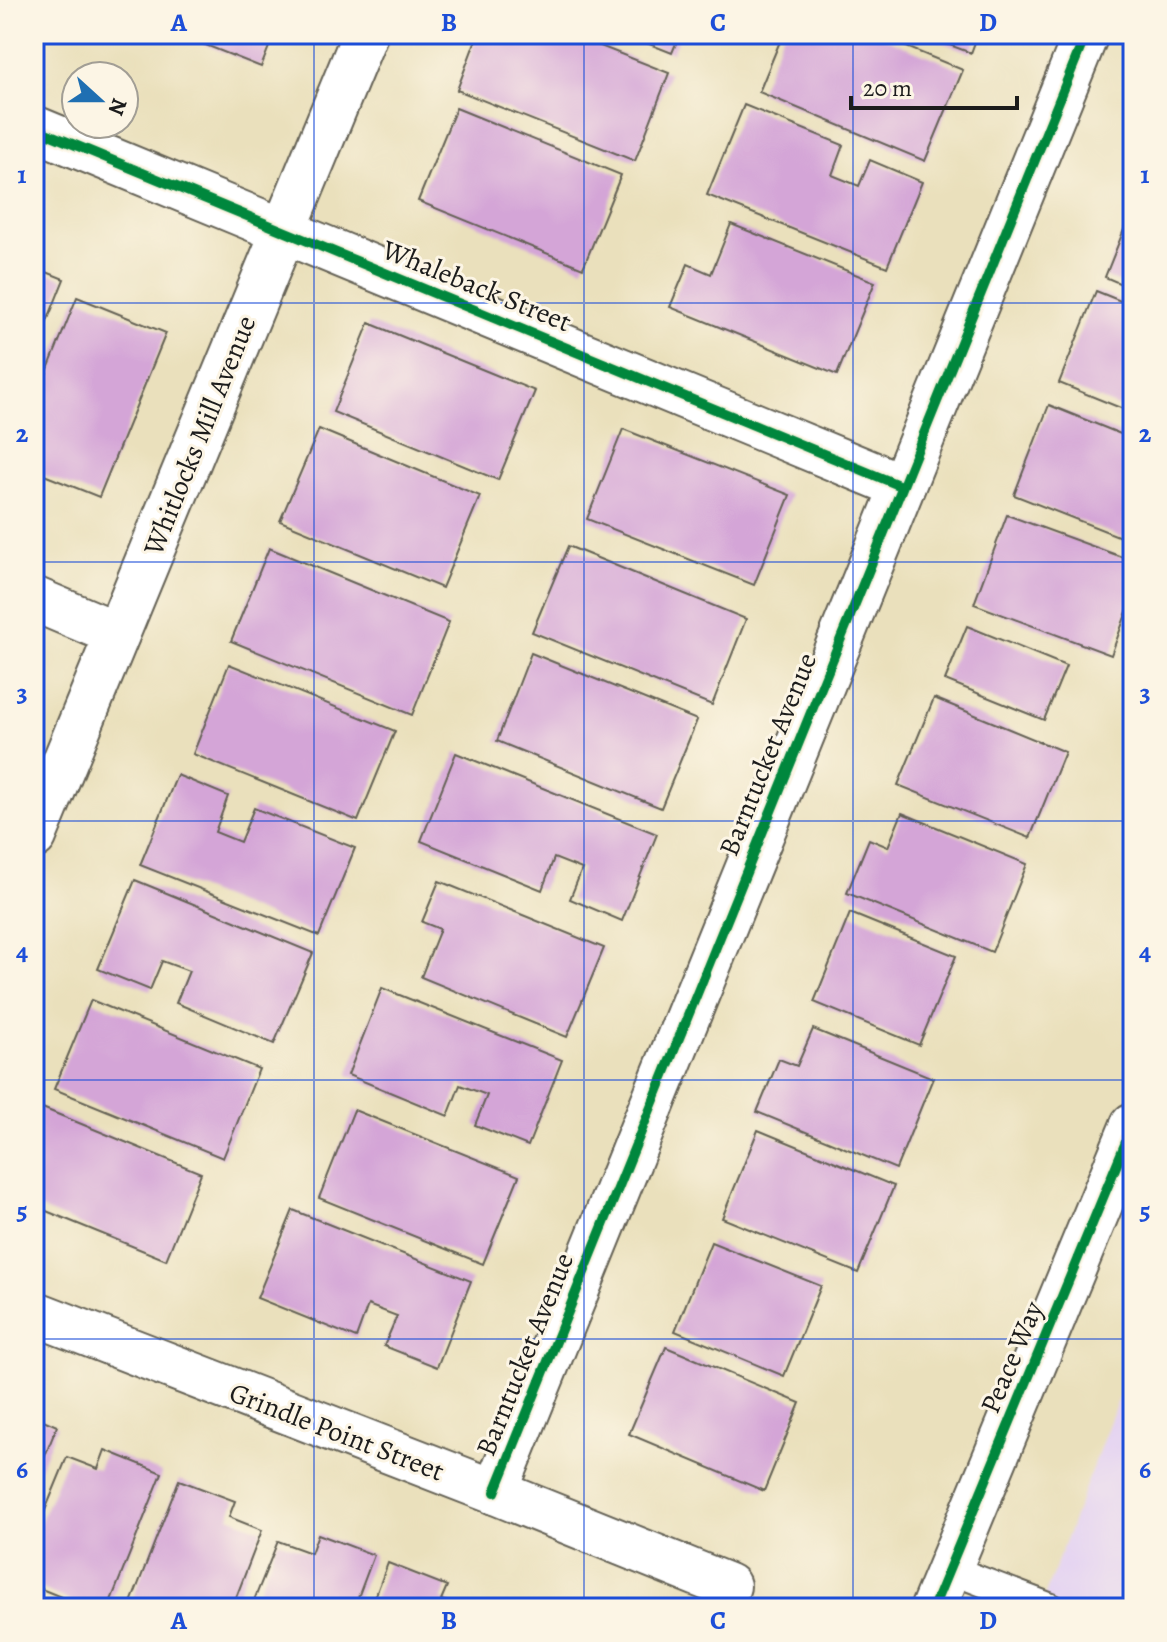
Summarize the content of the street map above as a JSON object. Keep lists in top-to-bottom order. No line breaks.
{"streets":{"street":["Whaleback Street","Whitlocks Mill Avenue","Barntucket Avenue","Peace Way","Grindle Point Street"]},"crossings":[["Whaleback Street","Whitlocks Mill Avenue"],["Whaleback Street","Barntucket Avenue"],["Barntucket Avenue","Grindle Point Street"]],"scale_bar":"20 m","north":"right","grid":{"columns":["A","B","C","D"],"rows":["1","2","3","4","5","6"]}}
